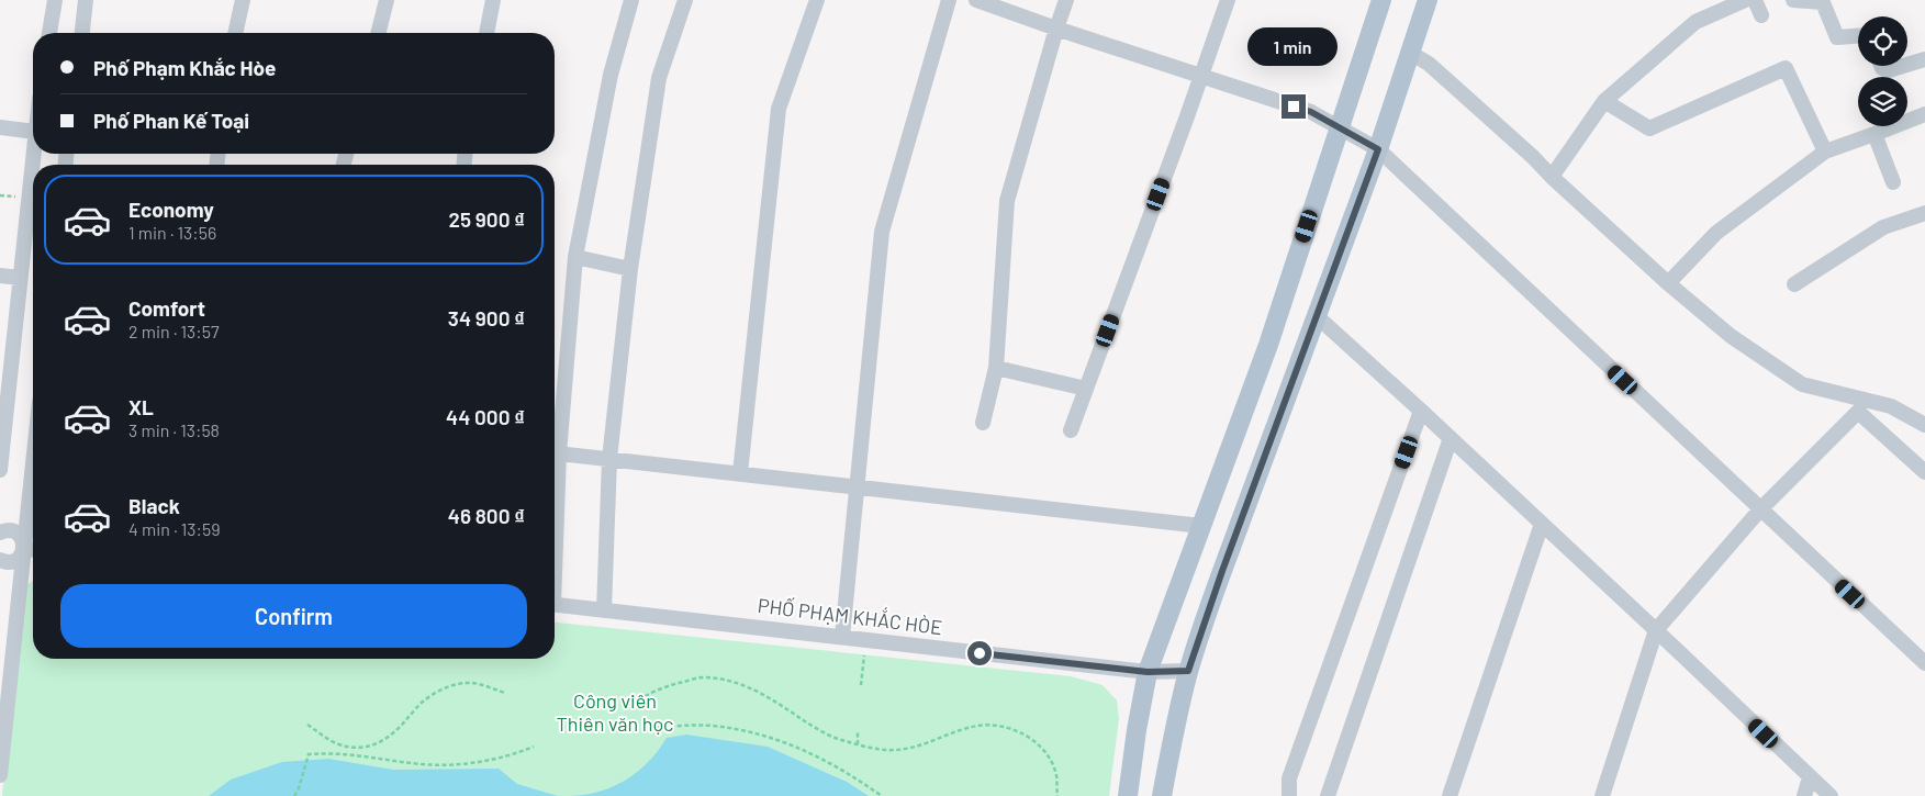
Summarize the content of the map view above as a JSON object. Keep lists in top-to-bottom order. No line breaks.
{"streets":{"street":["PHỐ PHẠM KHẮC HÒE"]},"parks":["Công viên Thiên văn học"],"page":{"bubble":"1 min","banner":["Phố Phạm Khắc Hòe","Phố Phan Kế Toại"],"list":[{"name":"Economy","note":"1 min · 13:56","value":"25 900 ₫"},{"name":"Comfort","note":"2 min · 13:57","value":"34 900 ₫"},{"name":"XL","note":"3 min · 13:58","value":"44 000 ₫"},{"name":"Black","note":"4 min · 13:59","value":"46 800 ₫"}],"buttons":"Confirm"}}
